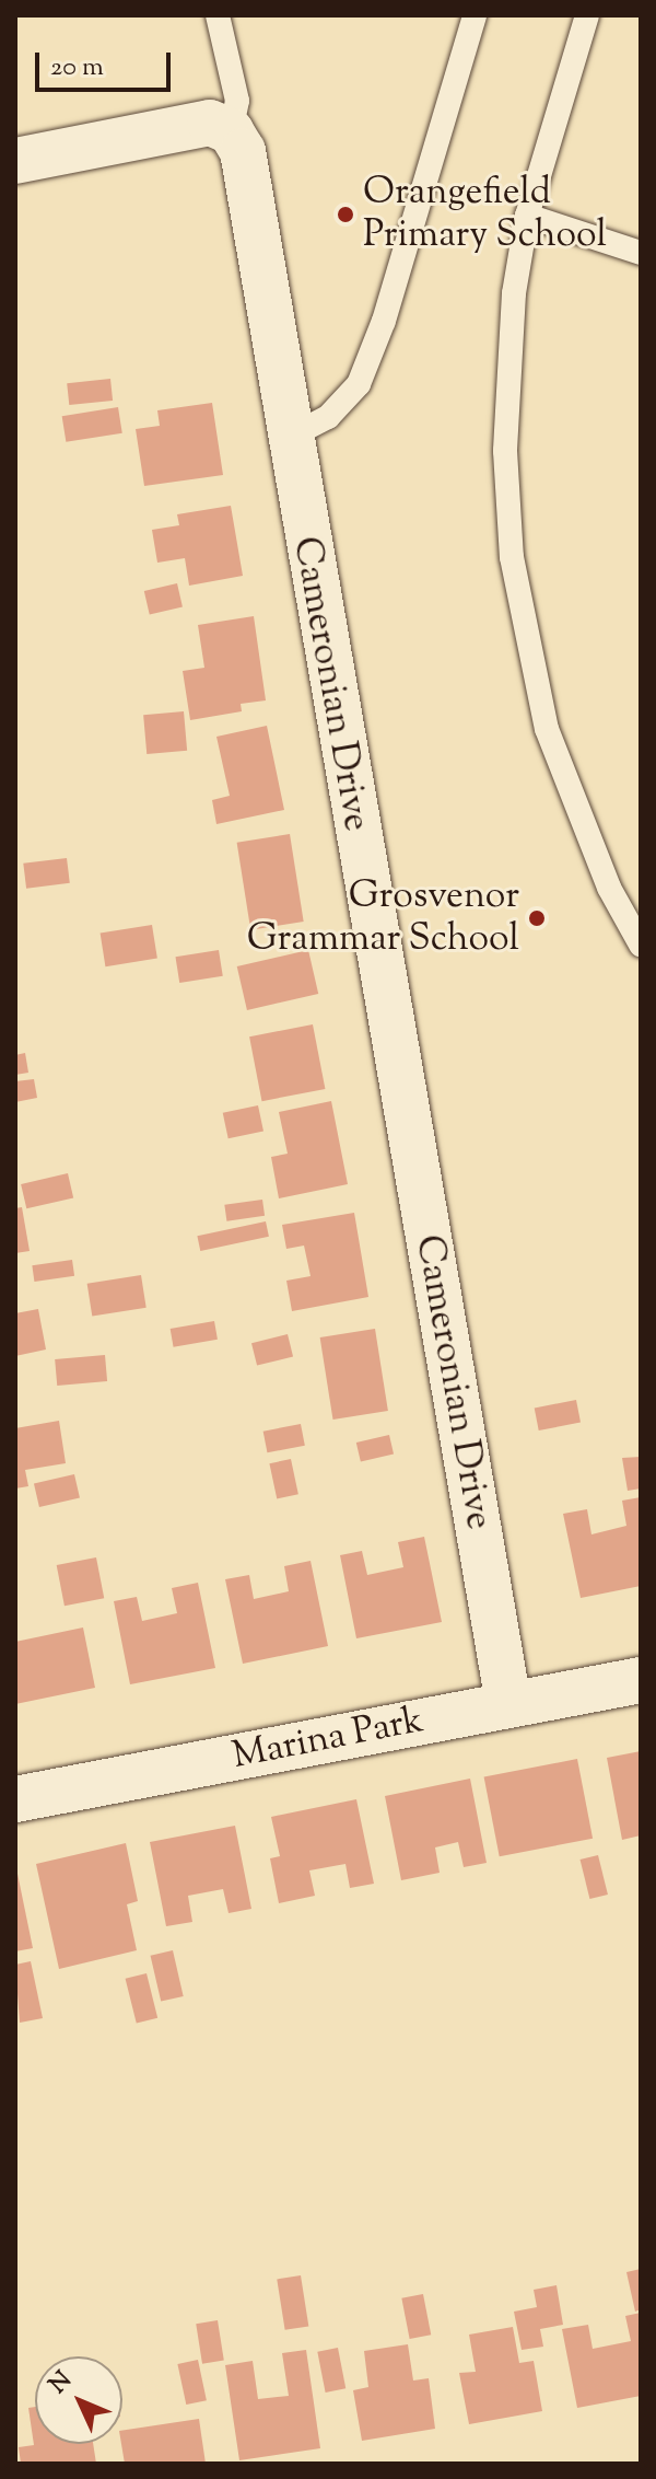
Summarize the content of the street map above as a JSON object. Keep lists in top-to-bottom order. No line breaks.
{"streets":{"street":["Cameronian Drive","Marina Park"]},"crossings":[["Cameronian Drive","Marina Park"]],"places":["Orangefield Primary School","Grosvenor Grammar School"],"scale_bar":"20 m","north":"top left"}
